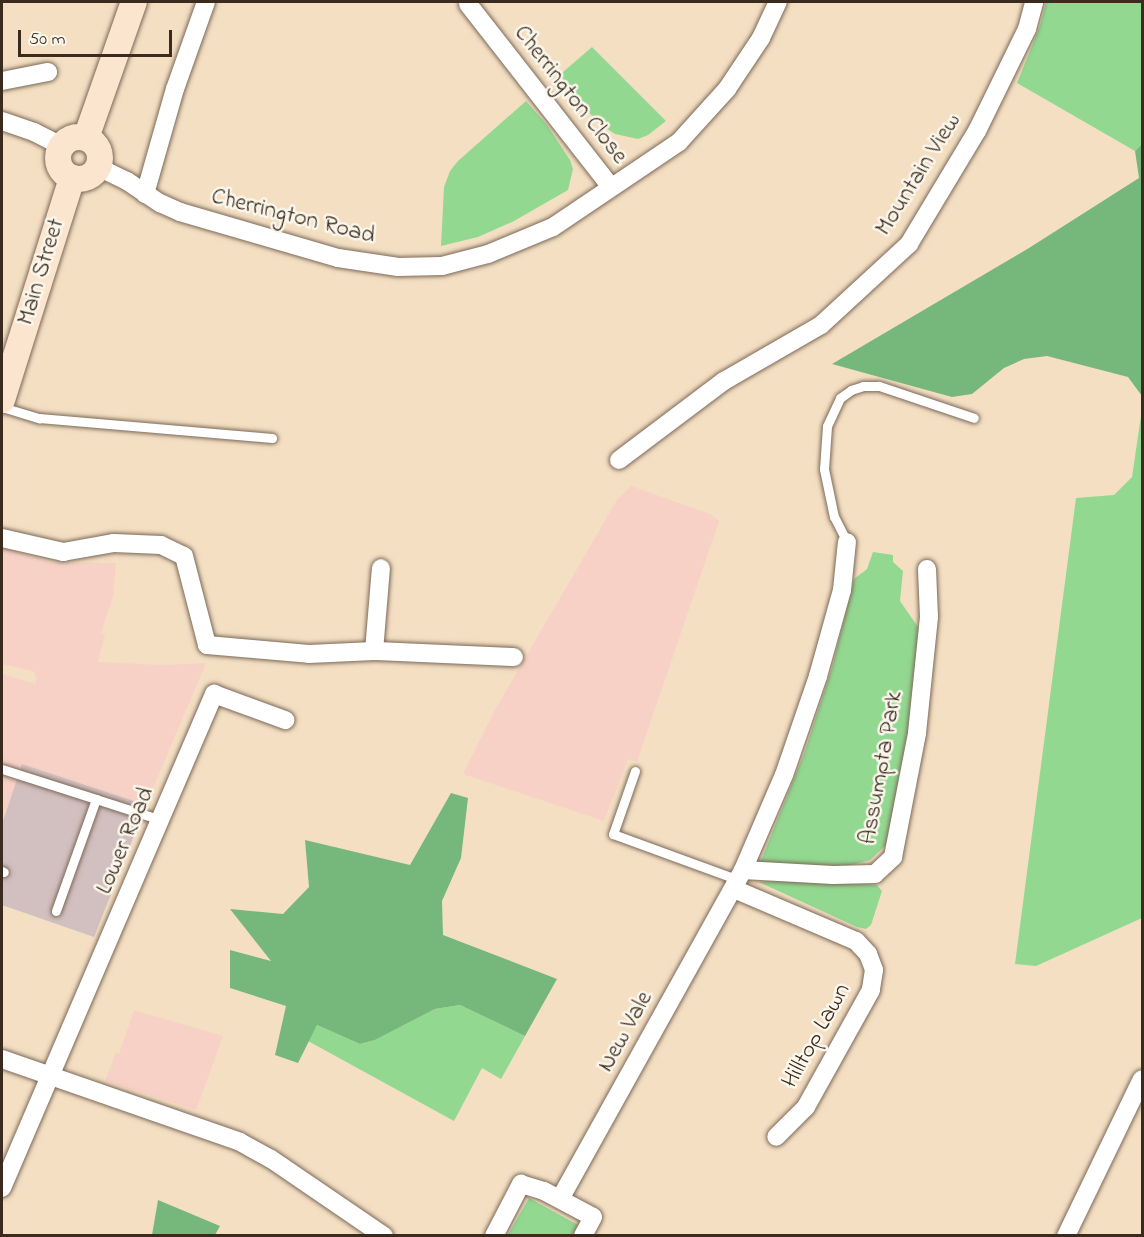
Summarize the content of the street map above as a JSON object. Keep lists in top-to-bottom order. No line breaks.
{"streets":{"main road":["Main Street"],"street":["Cherrington Close","Mountain View","Cherrington Road","Assumpta Park","Lower Road","New Vale","Hilltop Lawn"]},"crossings":[["Cherrington Close","Cherrington Road"],["Cherrington Road","Main Street"],["Assumpta Park","New Vale"],["Assumpta Park","Hilltop Lawn"],["New Vale","Hilltop Lawn"]],"scale_bar":"50 m"}
